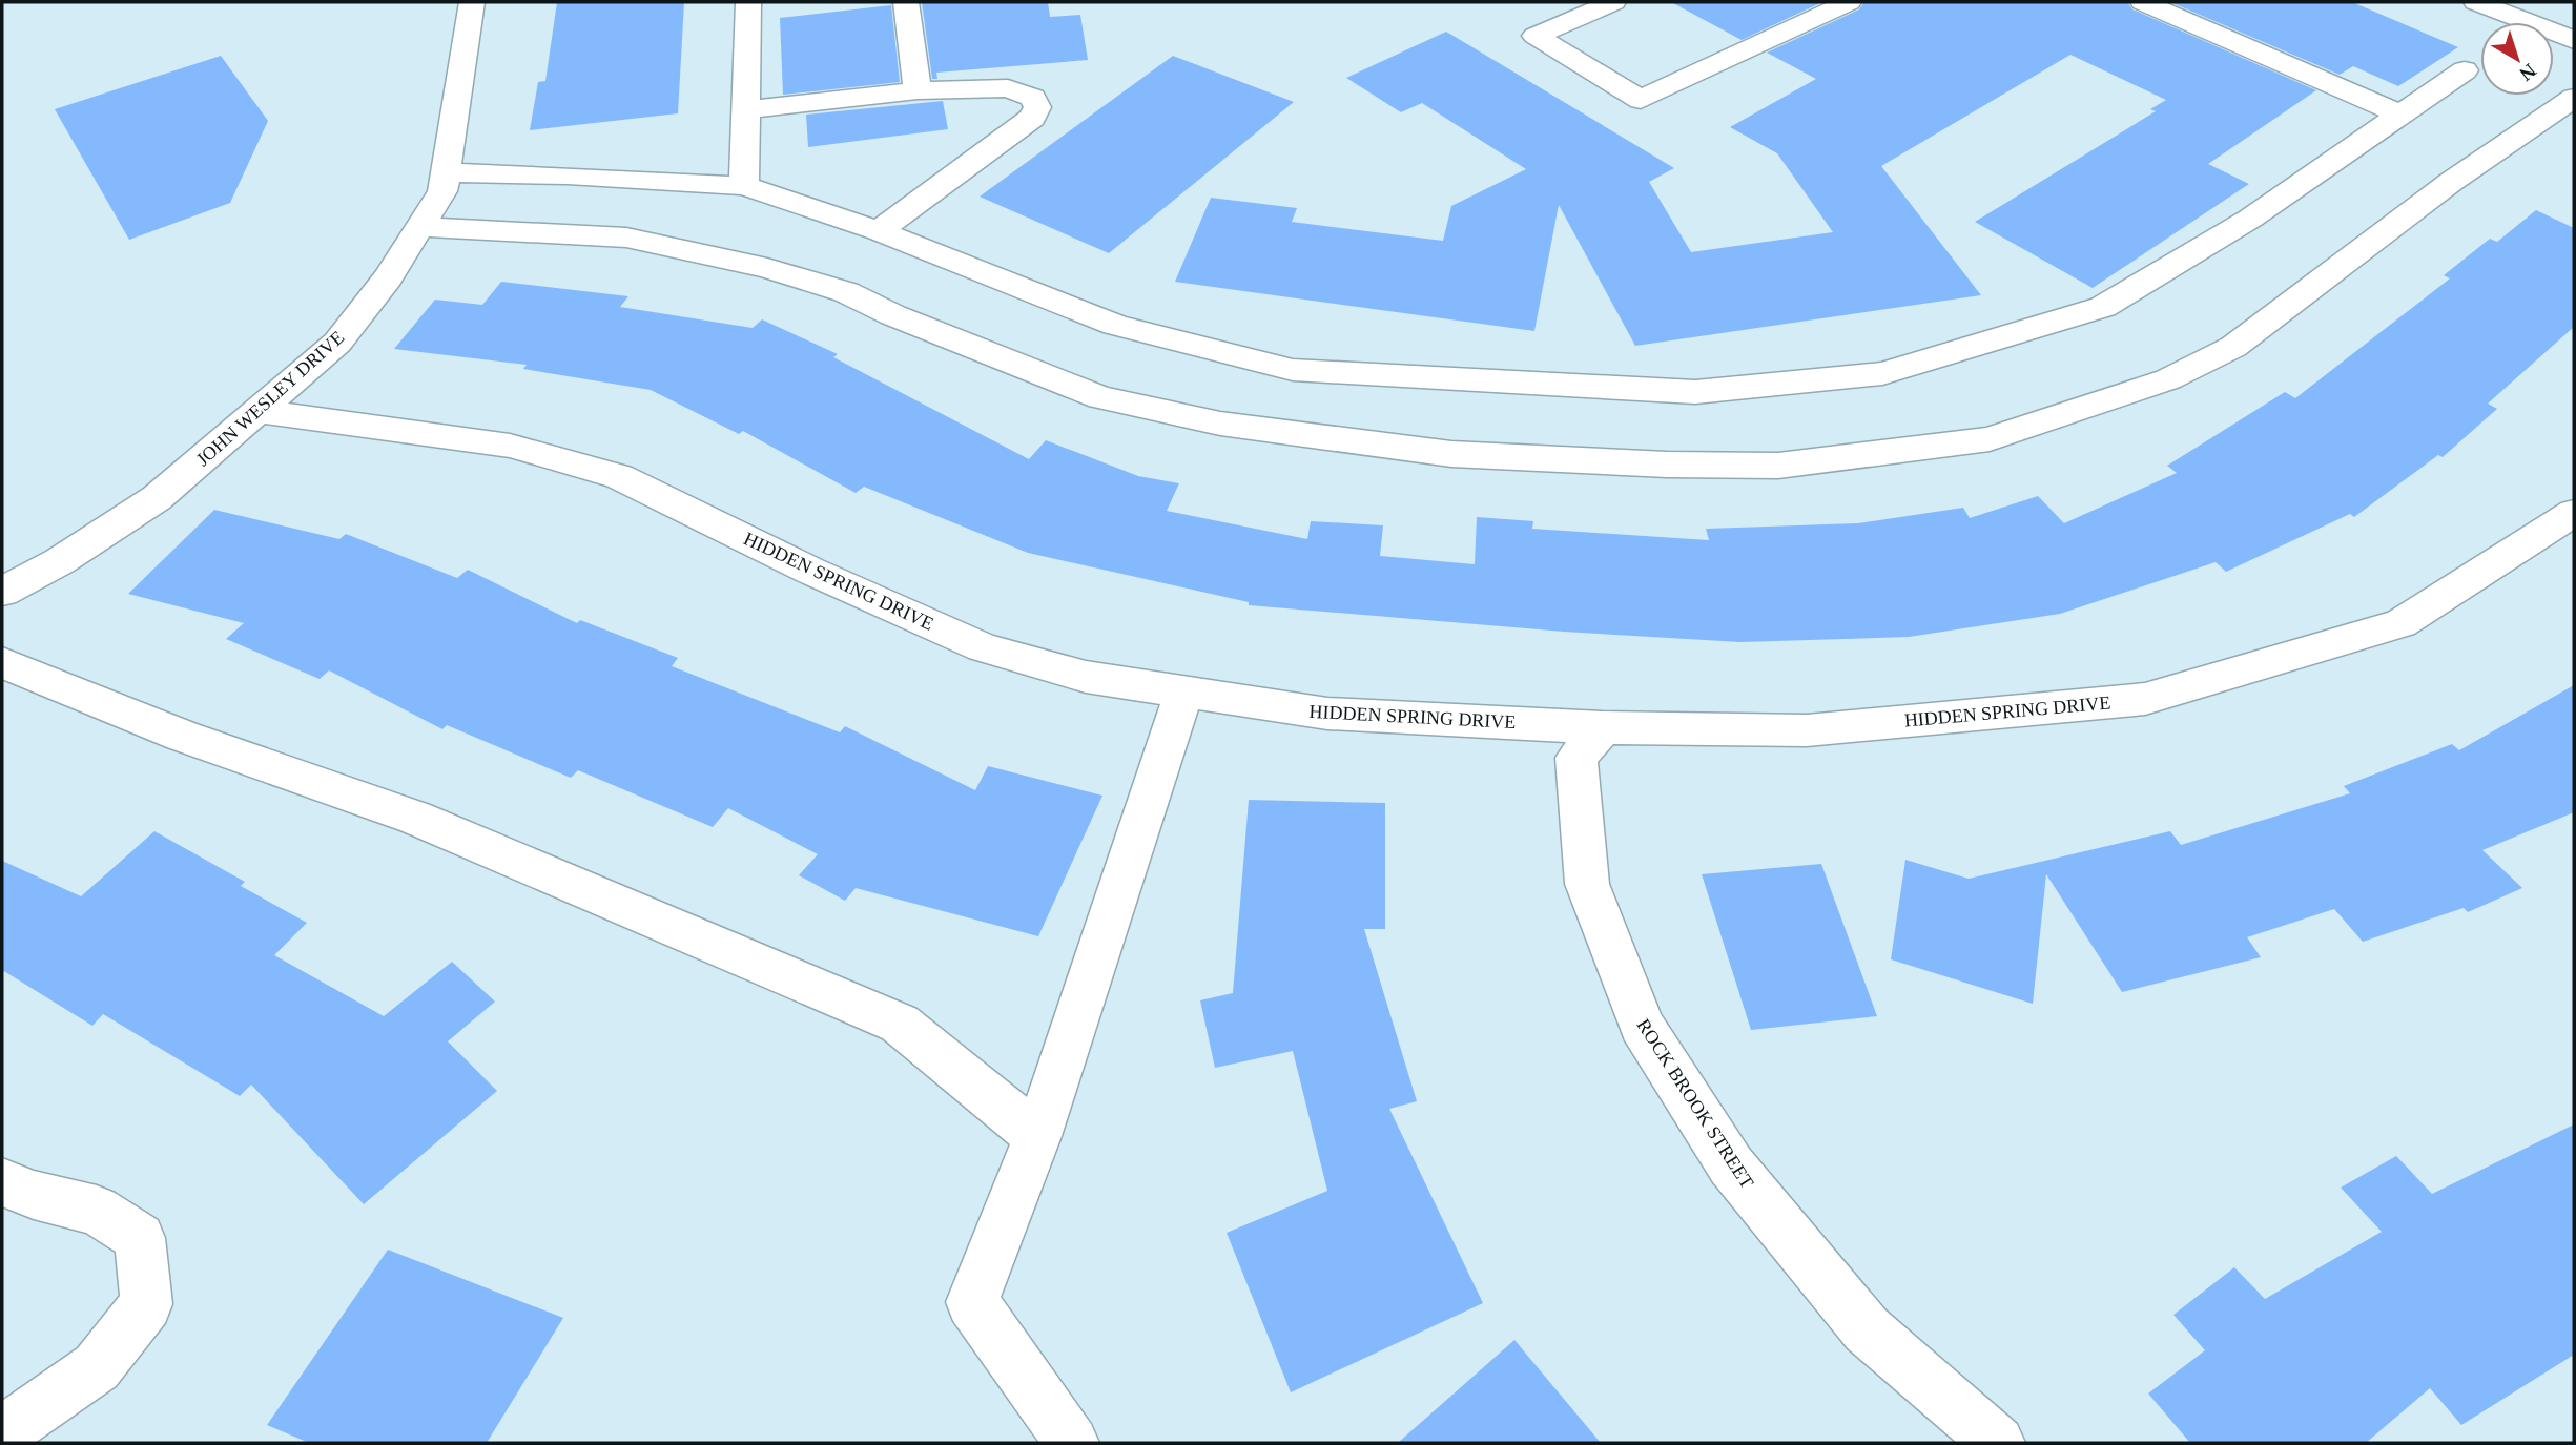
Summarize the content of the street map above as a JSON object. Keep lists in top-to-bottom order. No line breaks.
{"streets":{"street":["JOHN WESLEY DRIVE","HIDDEN SPRING DRIVE","ROCK BROOK STREET"]},"crossings":[["JOHN WESLEY DRIVE","HIDDEN SPRING DRIVE"],["HIDDEN SPRING DRIVE","ROCK BROOK STREET"]],"north":"bottom right"}
